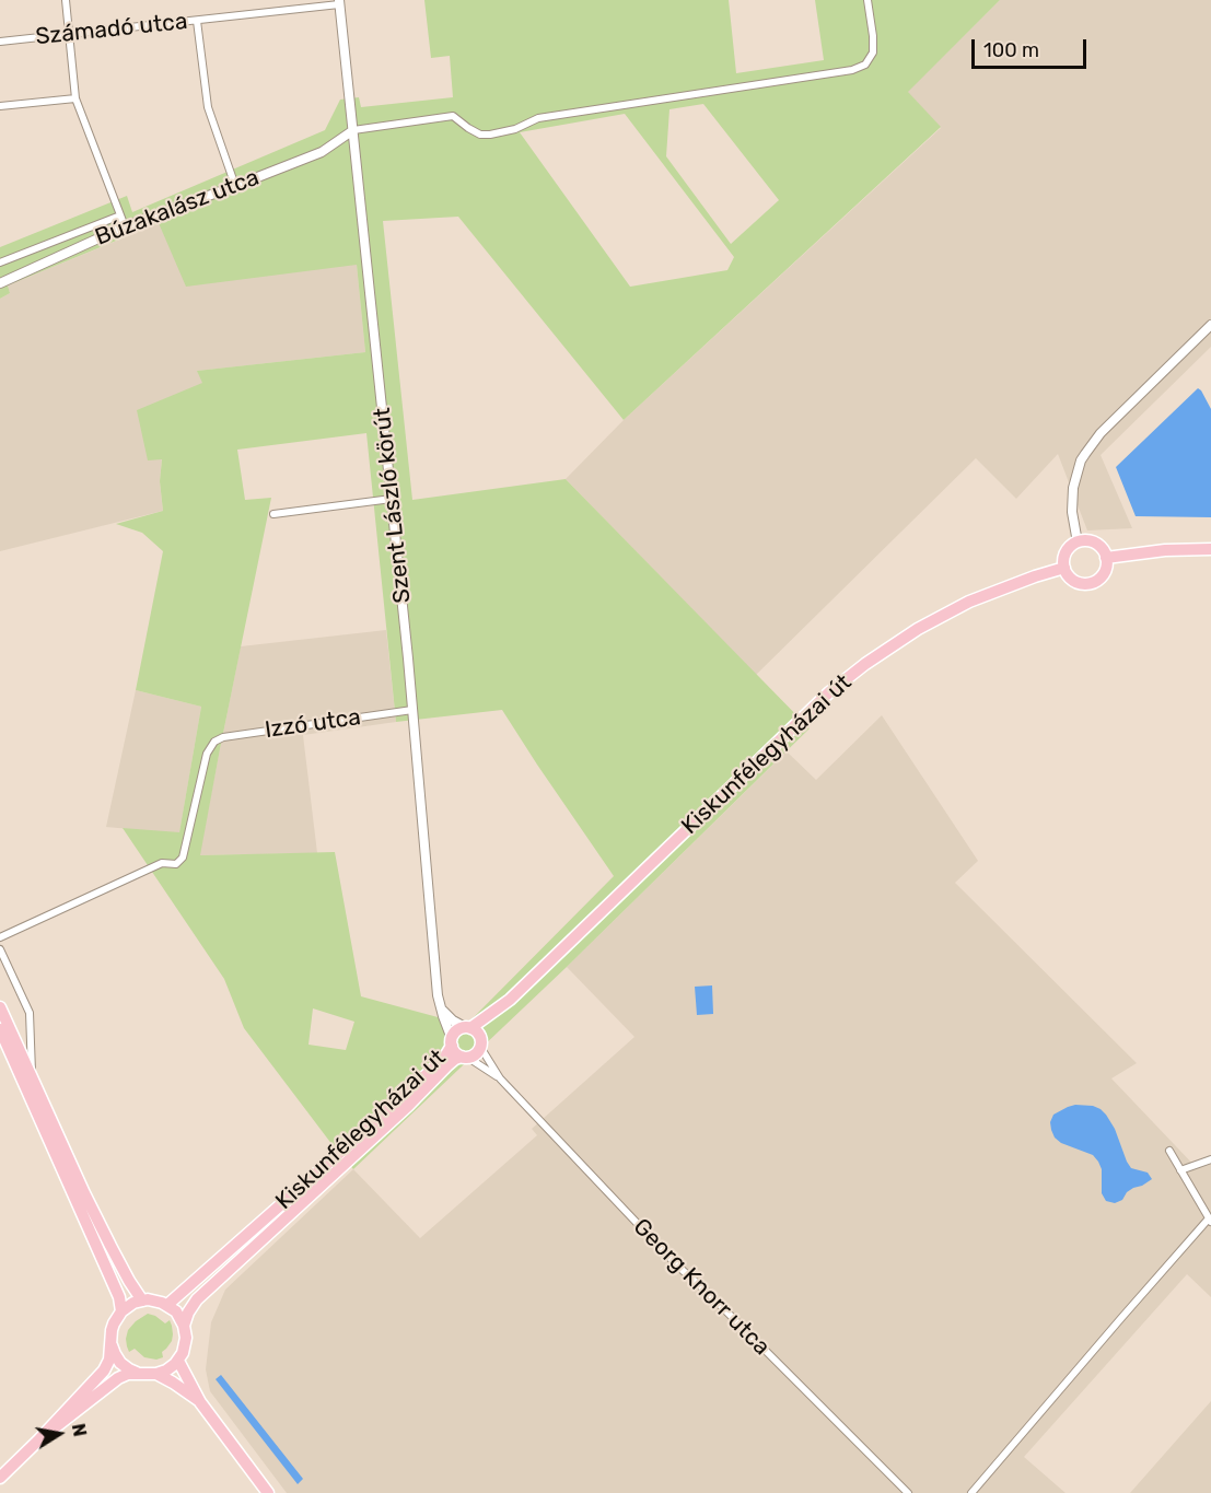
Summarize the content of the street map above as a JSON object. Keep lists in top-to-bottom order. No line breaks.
{"streets":{"main road":["Kiskunfélegyházai út"],"street":["Számadó utca","Búzakalász utca","Szent László körút","Izzó utca","Georg Knorr utca"]},"crossings":[["Számadó utca","Szent László körút"],["Búzakalász utca","Szent László körút"],["Szent László körút","Izzó utca"],["Szent László körút","Kiskunfélegyházai út"],["Szent László körút","Georg Knorr utca"],["Kiskunfélegyházai út","Georg Knorr utca"]],"scale_bar":"100 m","north":"right"}
